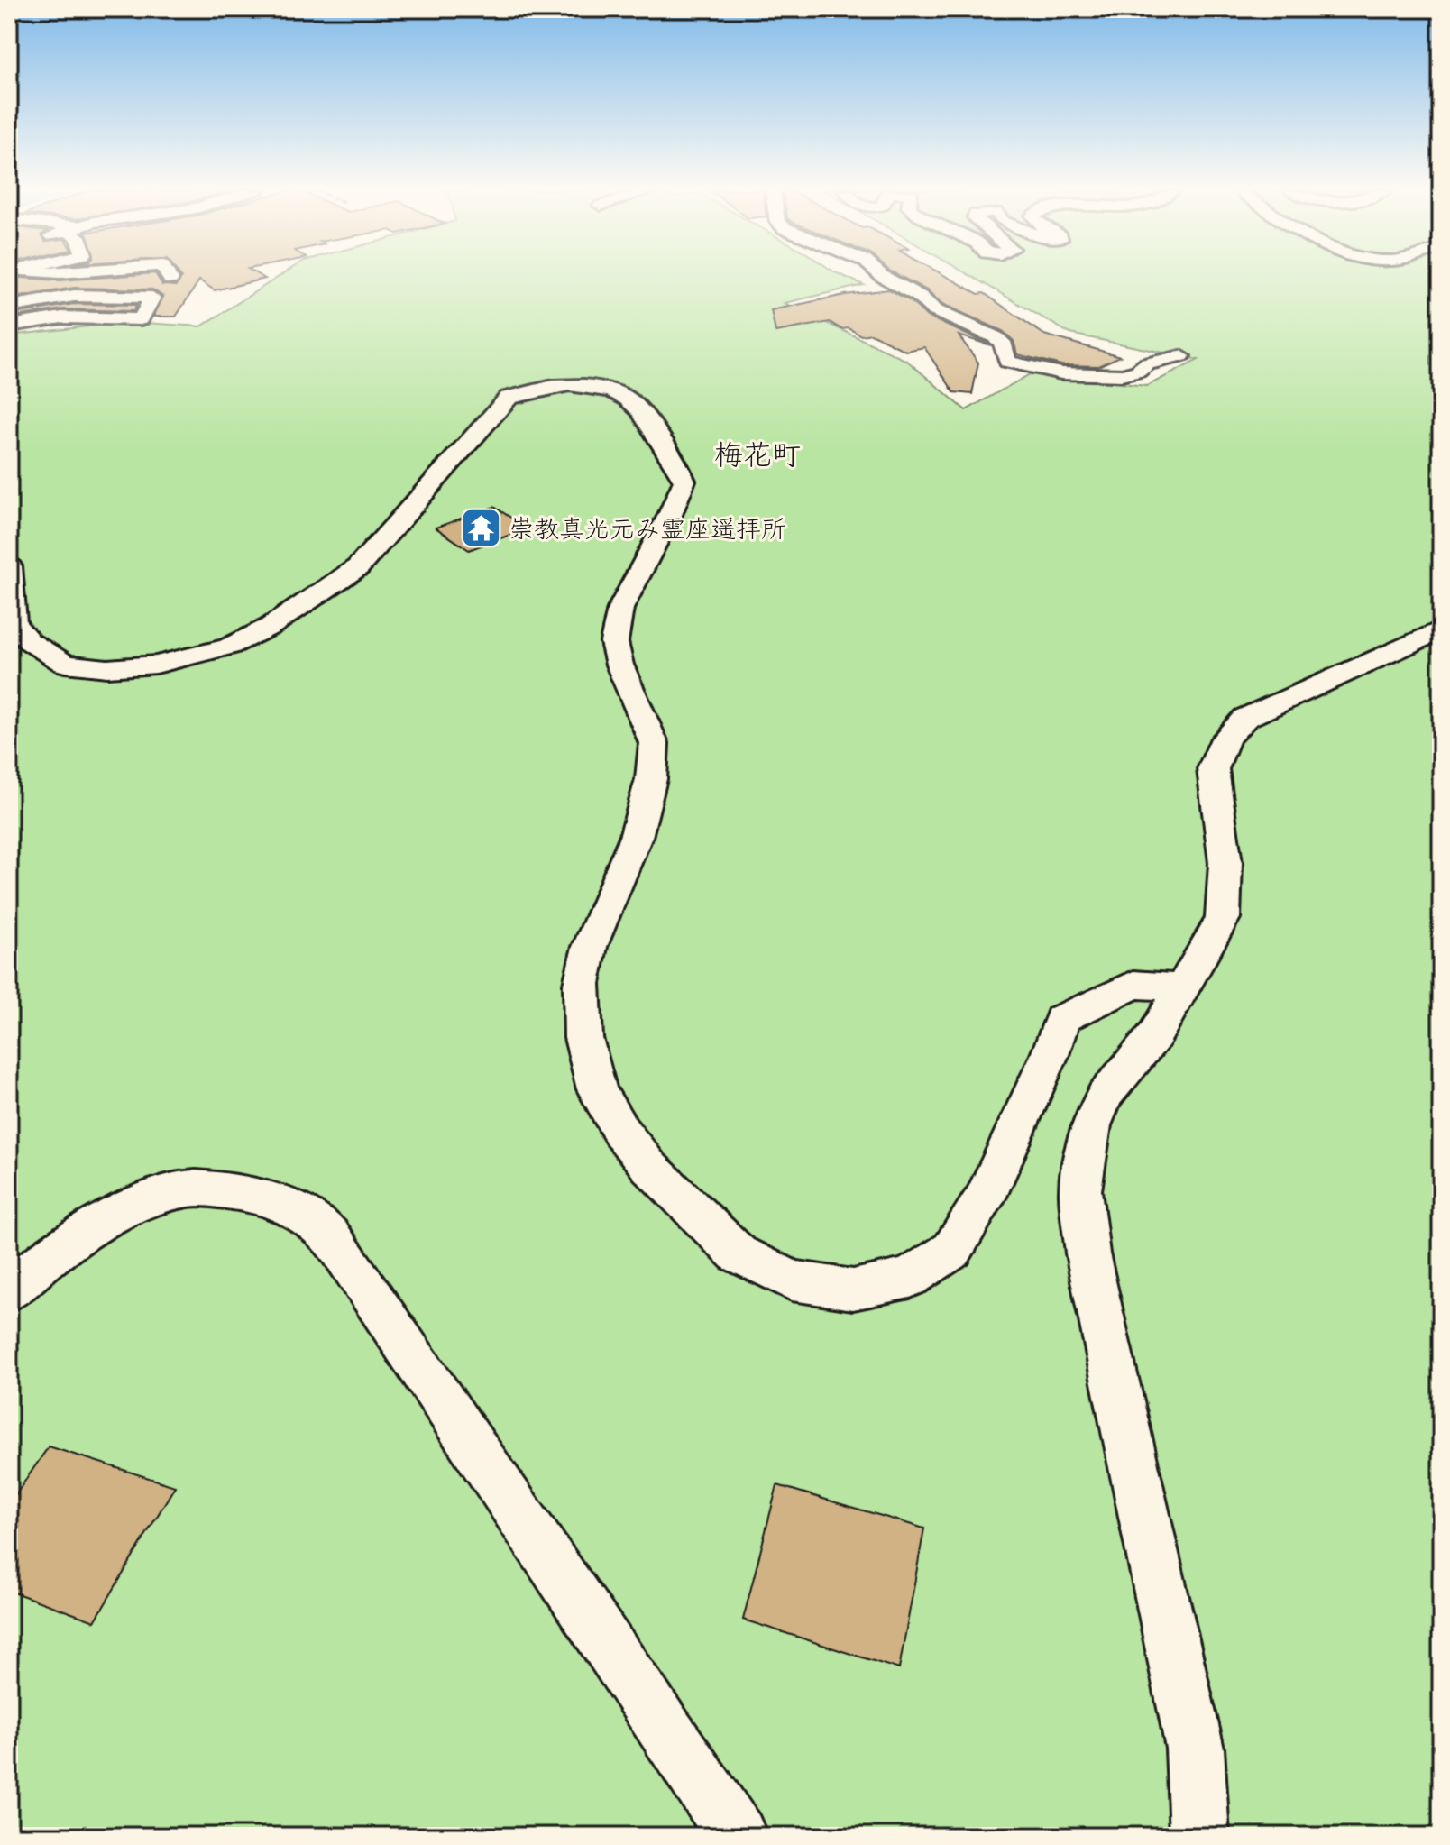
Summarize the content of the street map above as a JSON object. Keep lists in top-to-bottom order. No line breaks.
{"districts":["梅花町"],"places":{"temple":["崇教真光元み霊座遥拝所"]}}
